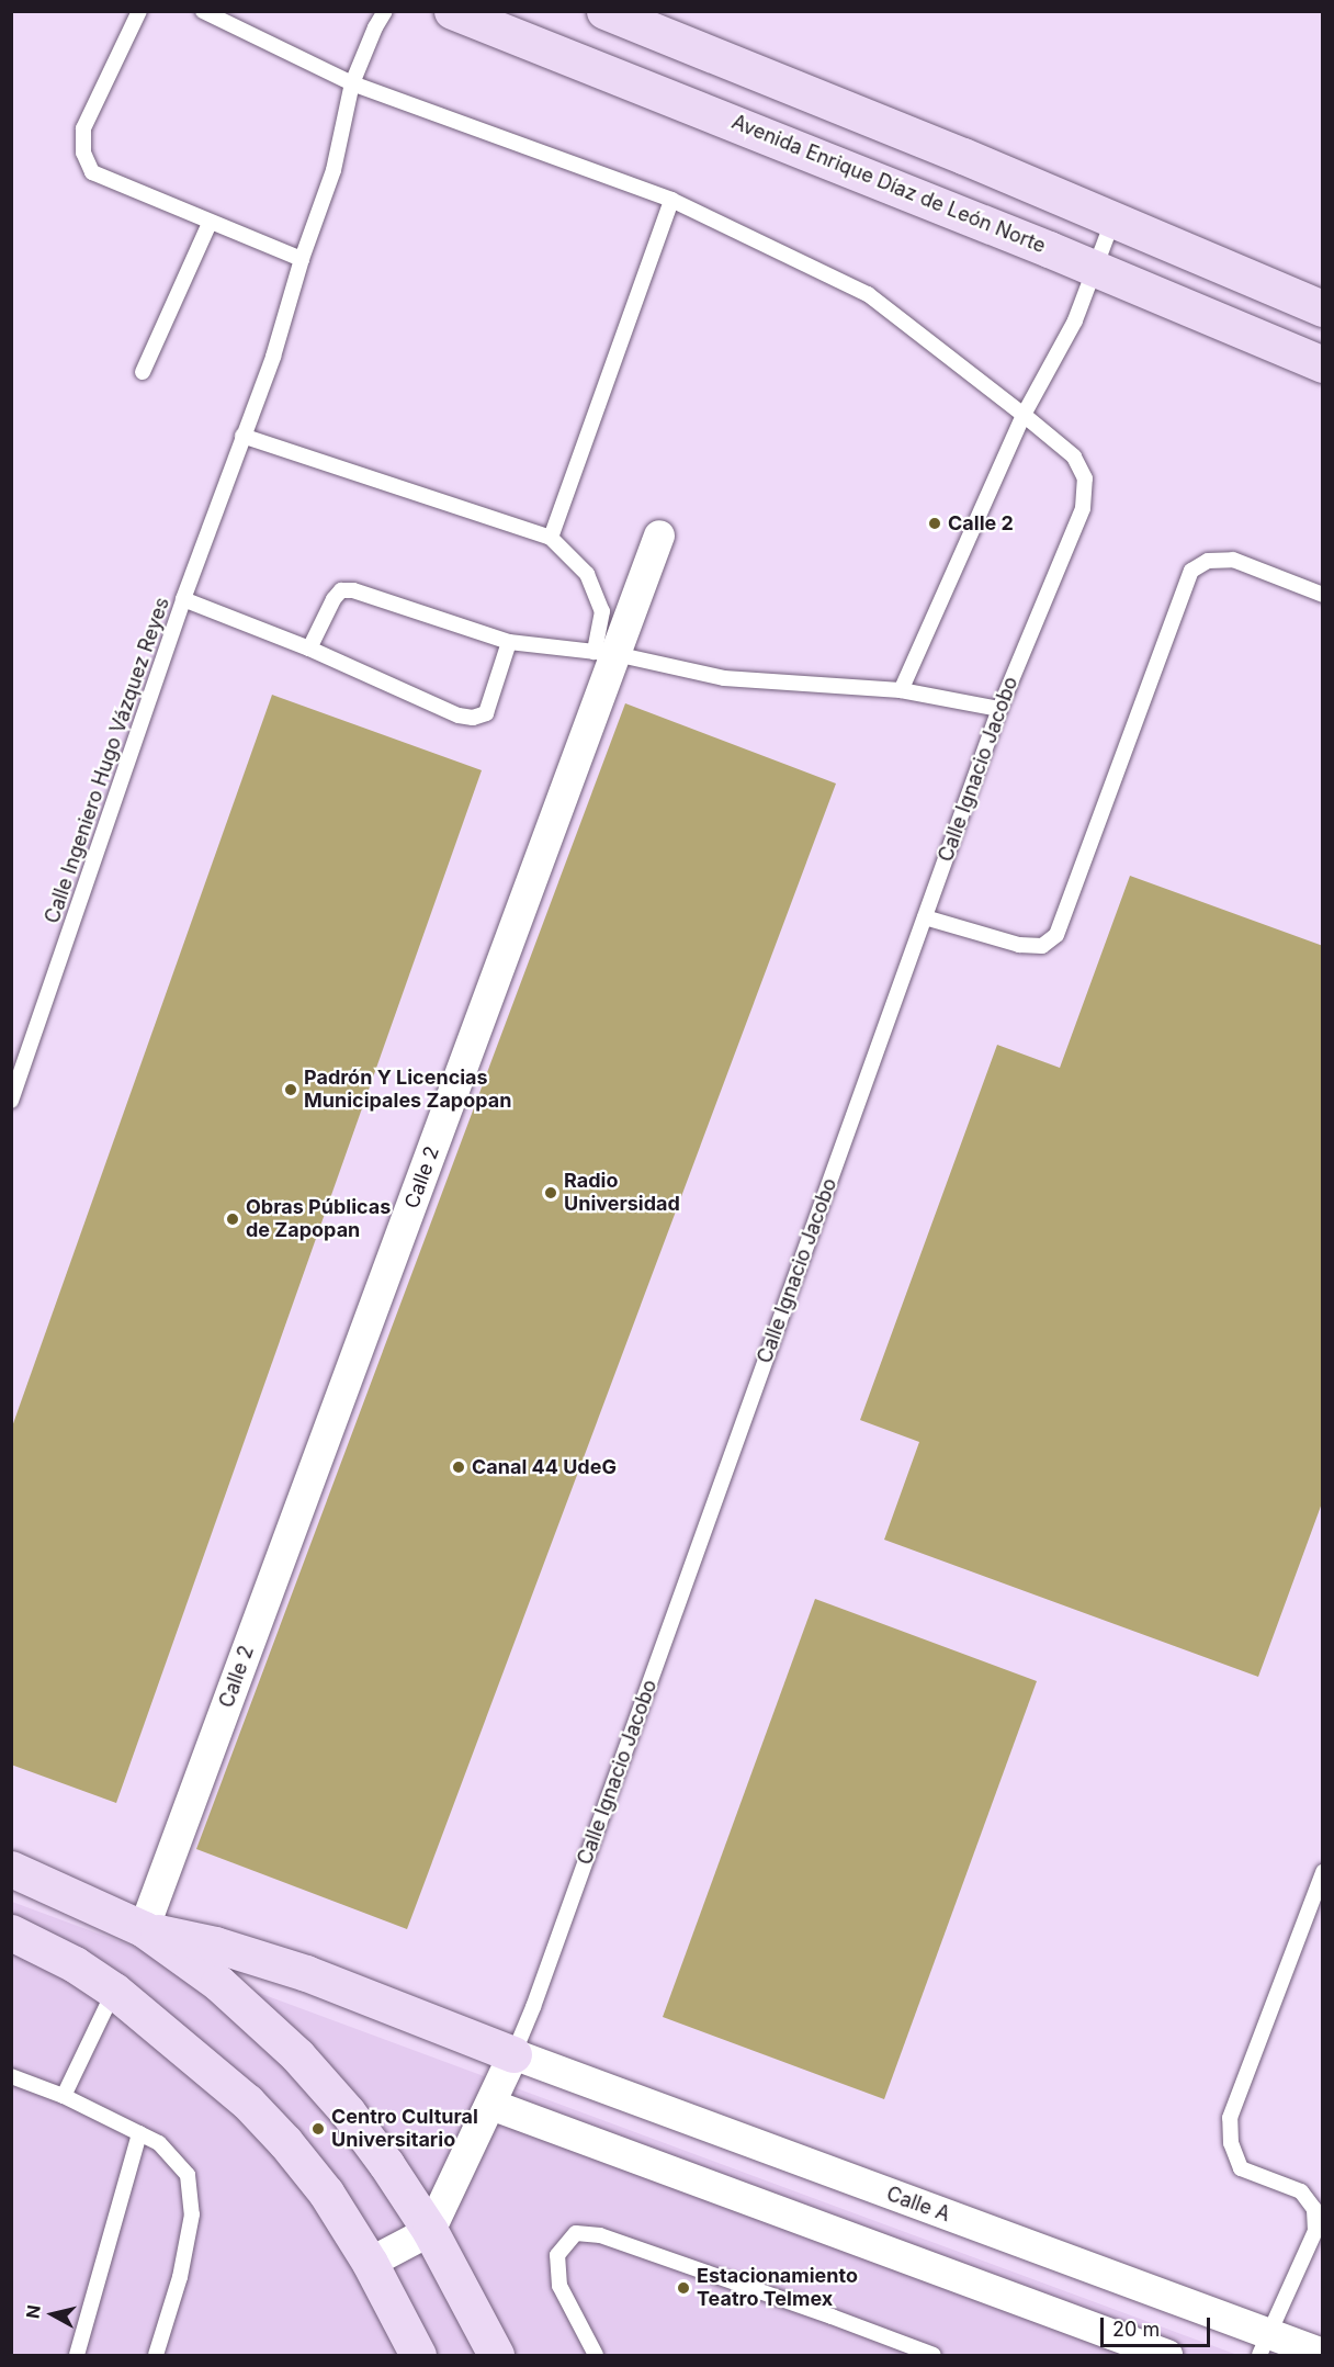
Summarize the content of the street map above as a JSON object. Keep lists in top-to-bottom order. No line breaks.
{"streets":{"street":["Avenida Enrique Díaz de León Norte","Calle Ignacio Jacobo","Calle 2","Calle A"],"lane":["Calle Ingeniero Hugo Vázquez Reyes"]},"crossings":[["Calle Ingeniero Hugo Vázquez Reyes","Calle Ignacio Jacobo"],["Calle Ignacio Jacobo","Calle A"]],"places":["Calle 2","Padrón Y Licencias Municipales Zapopan","Radio Universidad","Obras Públicas de Zapopan","Canal 44 UdeG","Centro Cultural Universitario","Estacionamiento Teatro Telmex"],"scale_bar":"20 m","north":"left"}
